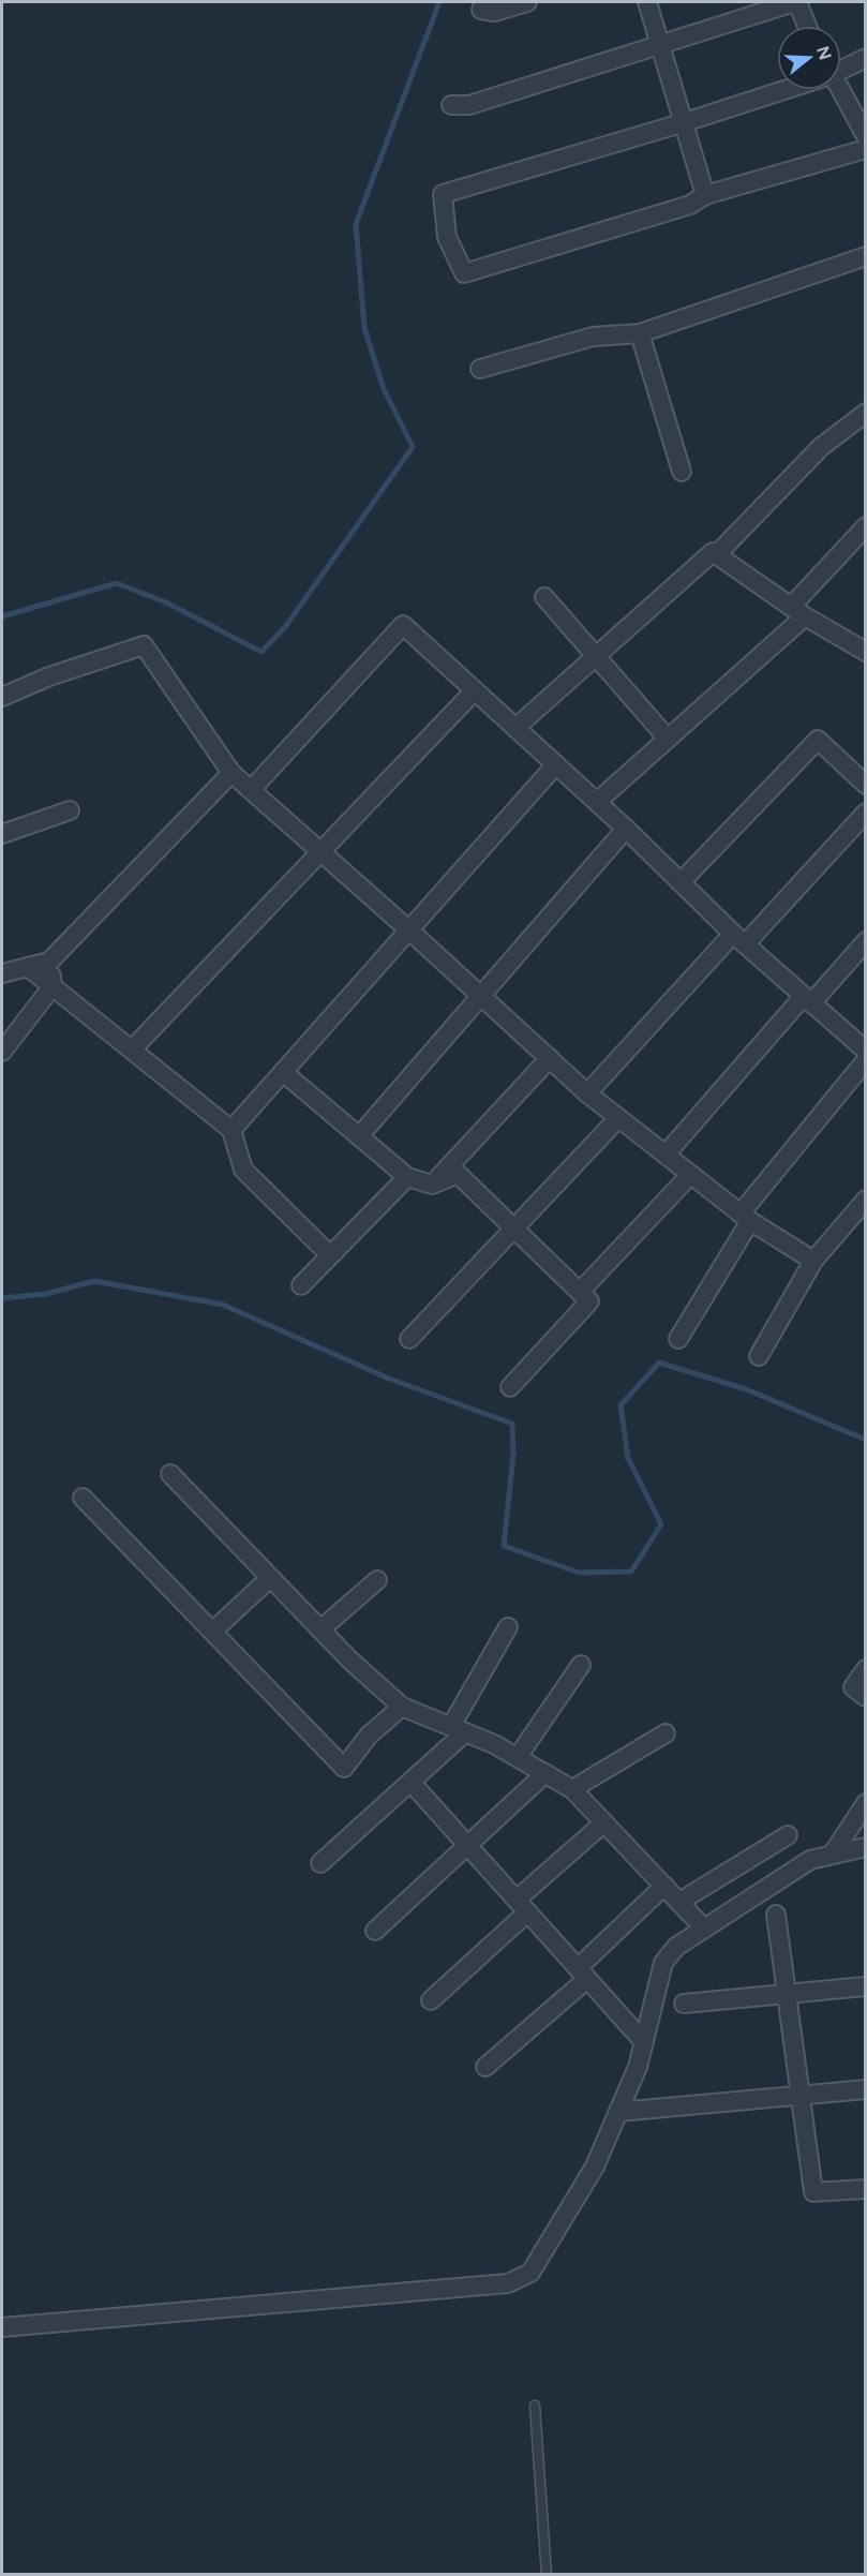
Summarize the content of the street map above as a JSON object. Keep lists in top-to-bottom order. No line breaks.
{"north":"right"}
